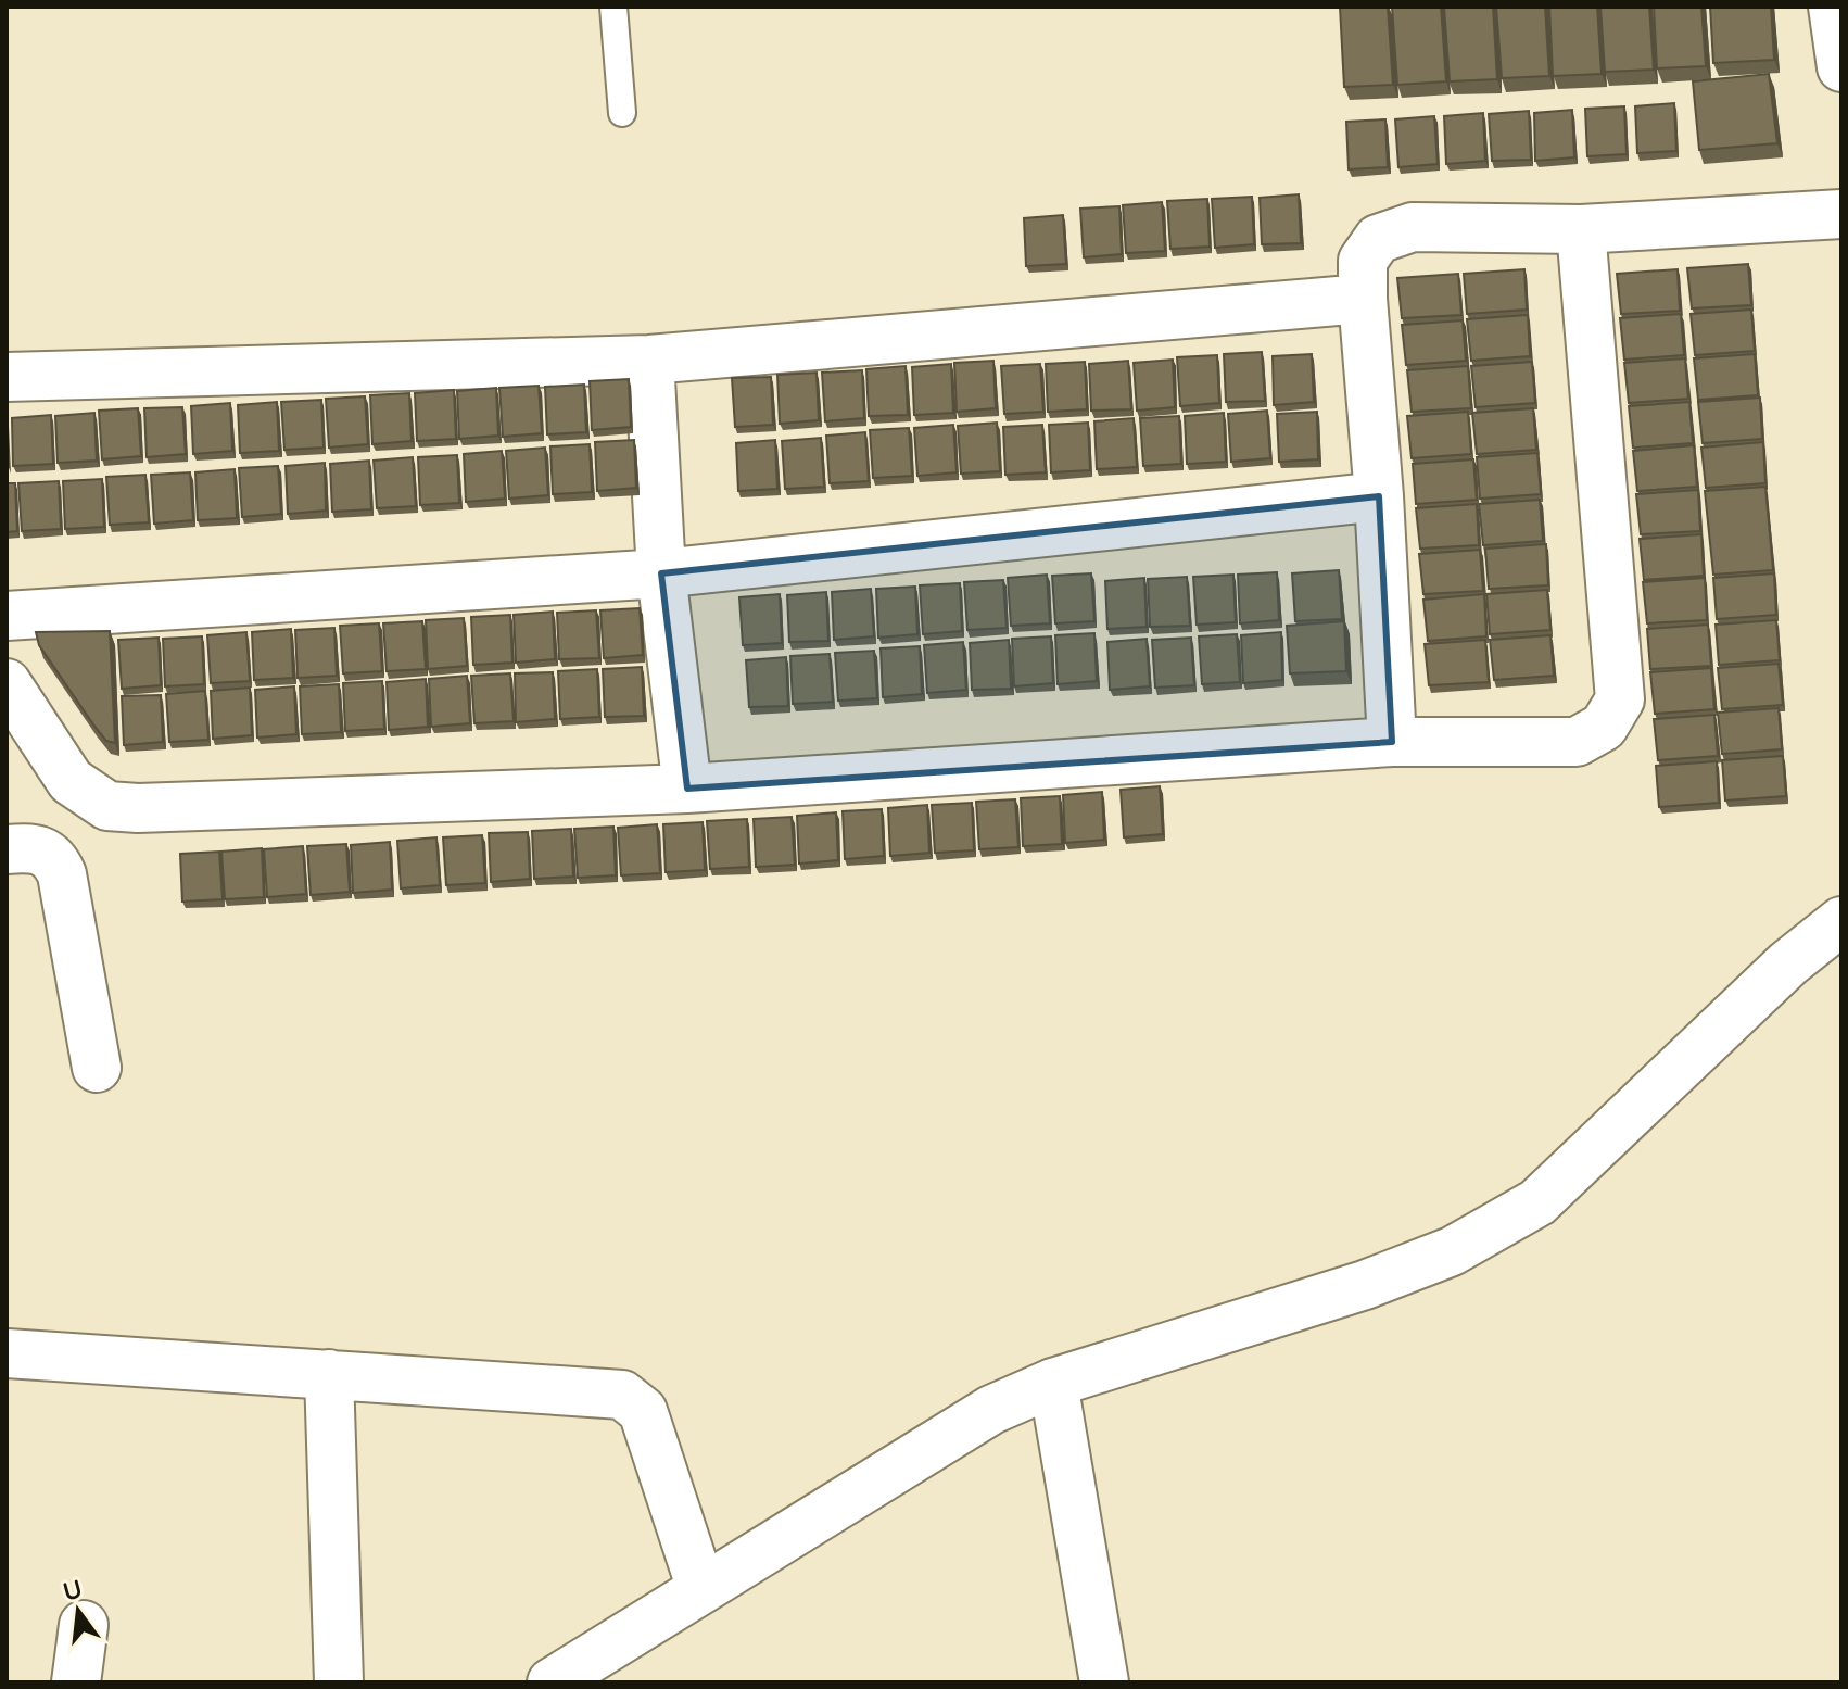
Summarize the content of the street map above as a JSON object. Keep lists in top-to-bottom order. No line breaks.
{"north":"top"}
